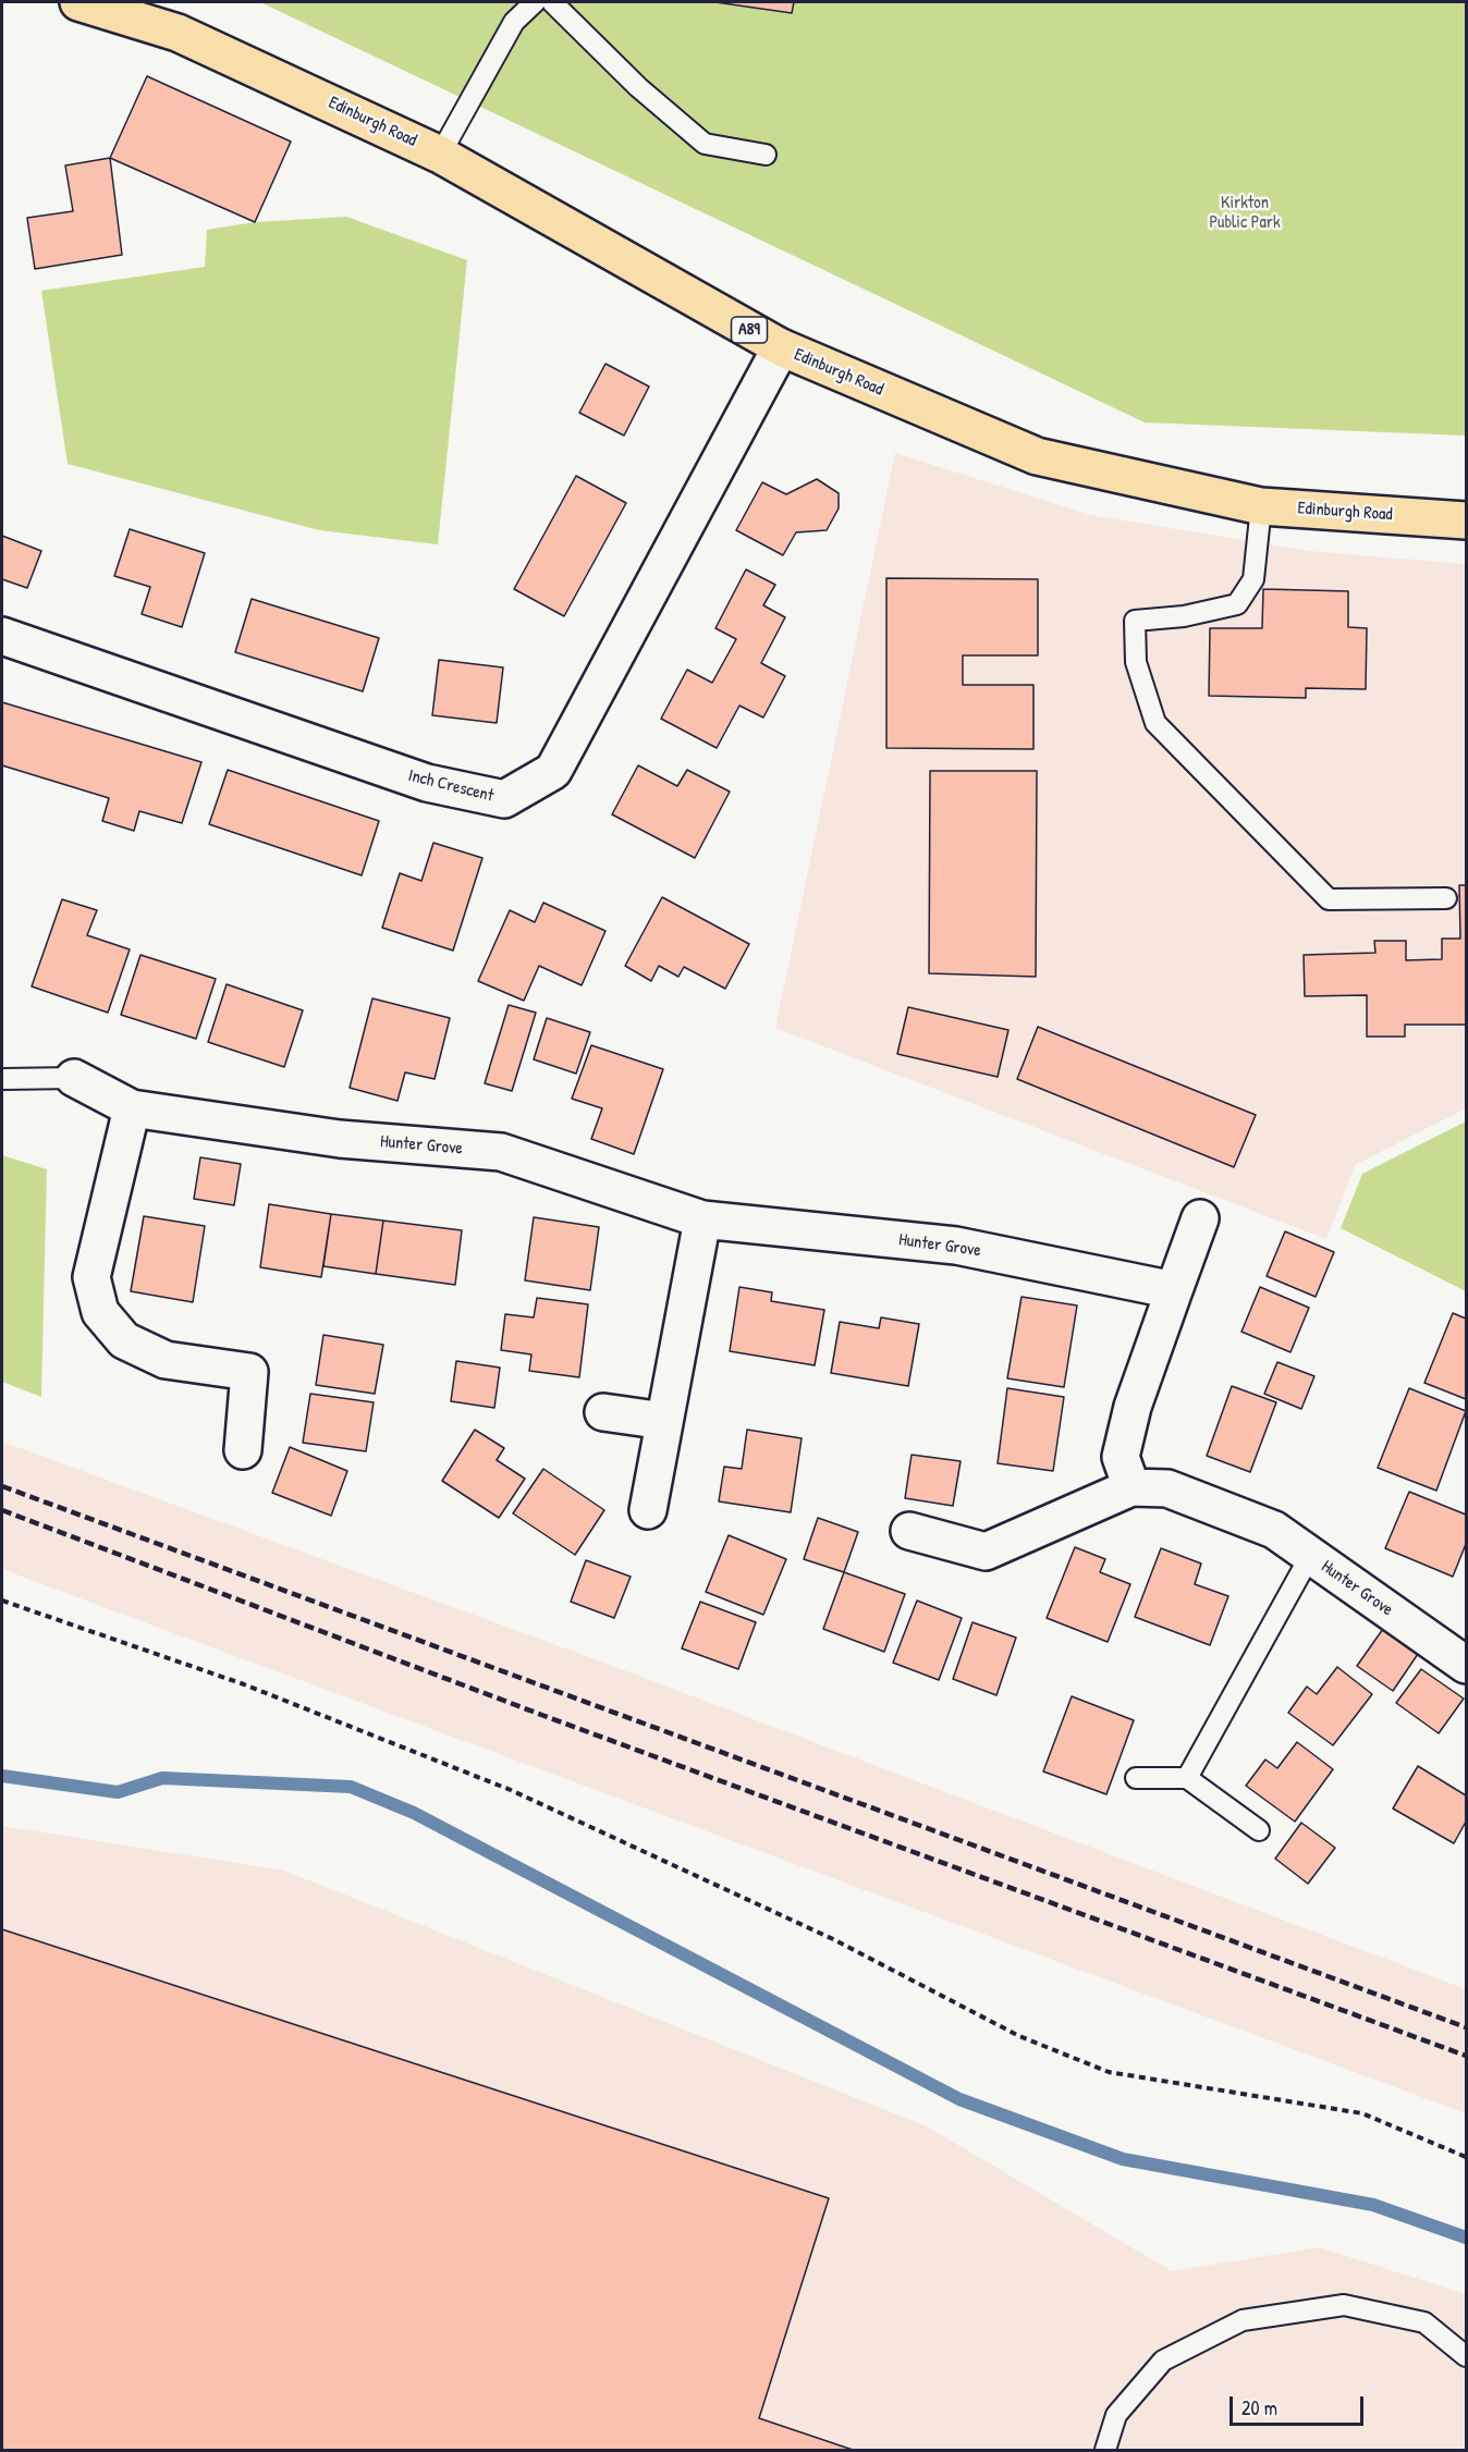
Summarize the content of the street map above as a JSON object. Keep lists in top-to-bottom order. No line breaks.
{"streets":{"main road":["Edinburgh Road","A89"],"street":["Inch Crescent","Hunter Grove"]},"crossings":[["Edinburgh Road","Inch Crescent"]],"parks":["Kirkton Public Park"],"scale_bar":"20 m"}
